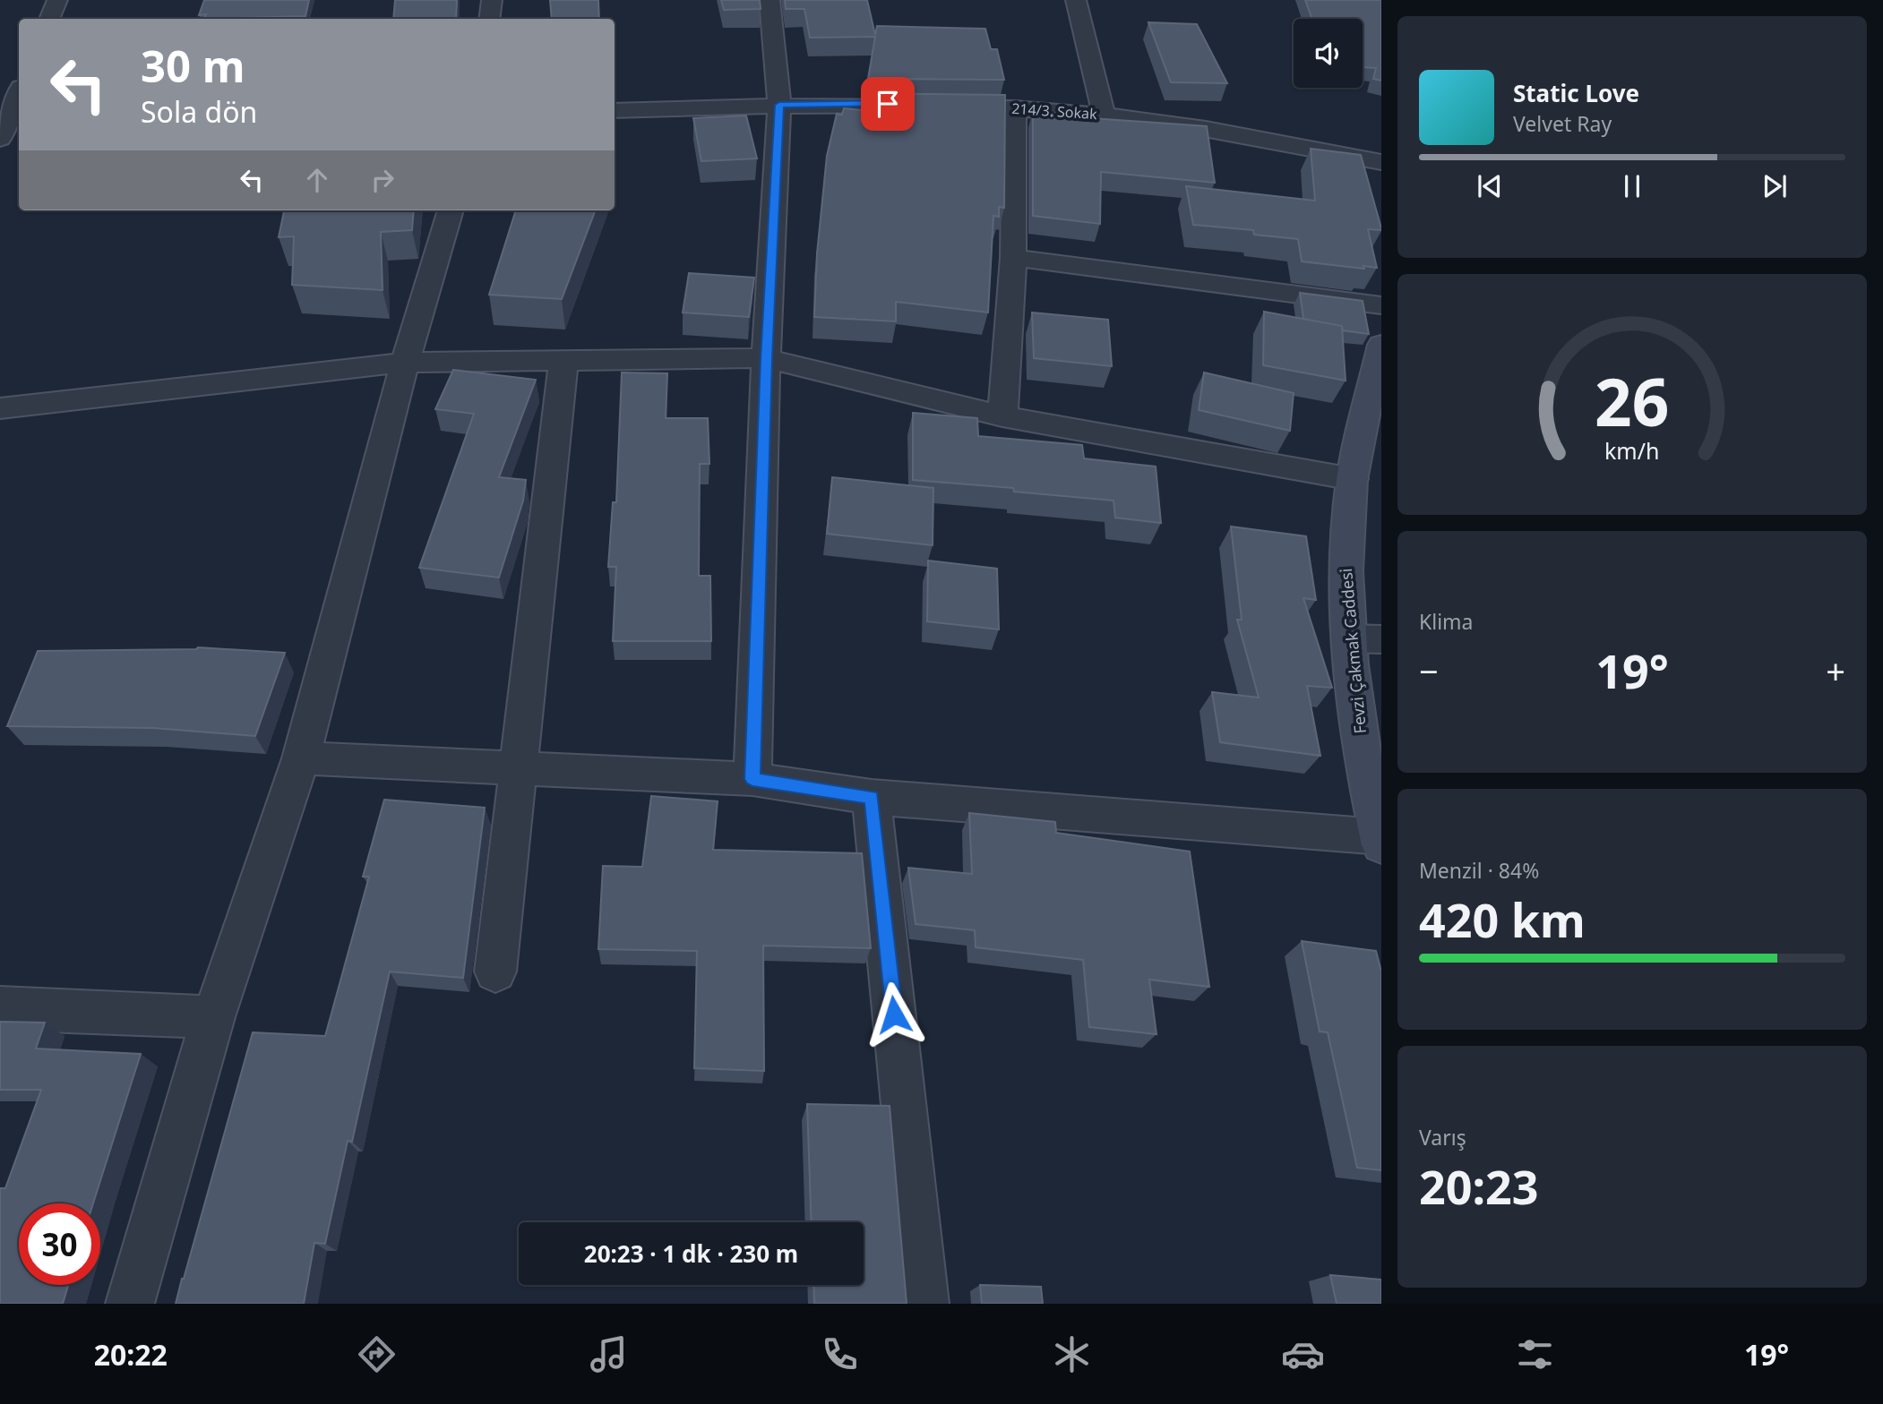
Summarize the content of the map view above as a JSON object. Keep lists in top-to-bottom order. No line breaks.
{"streets":{"main road":["Fevzi Çakmak Caddesi"],"street":["214/3. Sokak"]},"page":{"turn":["30 m","Sola dön"],"song":["Static Love","Velvet Ray"],"tile":["Klima",["Menzil · 84%","420 km"],["Varış","20:23"]],"heat":["−","19°","+"],"limit":"30","trip":"20:23 · 1 dk · 230 m","tabs":["20:22","19°"],"gauge":["26","km/h"]}}
